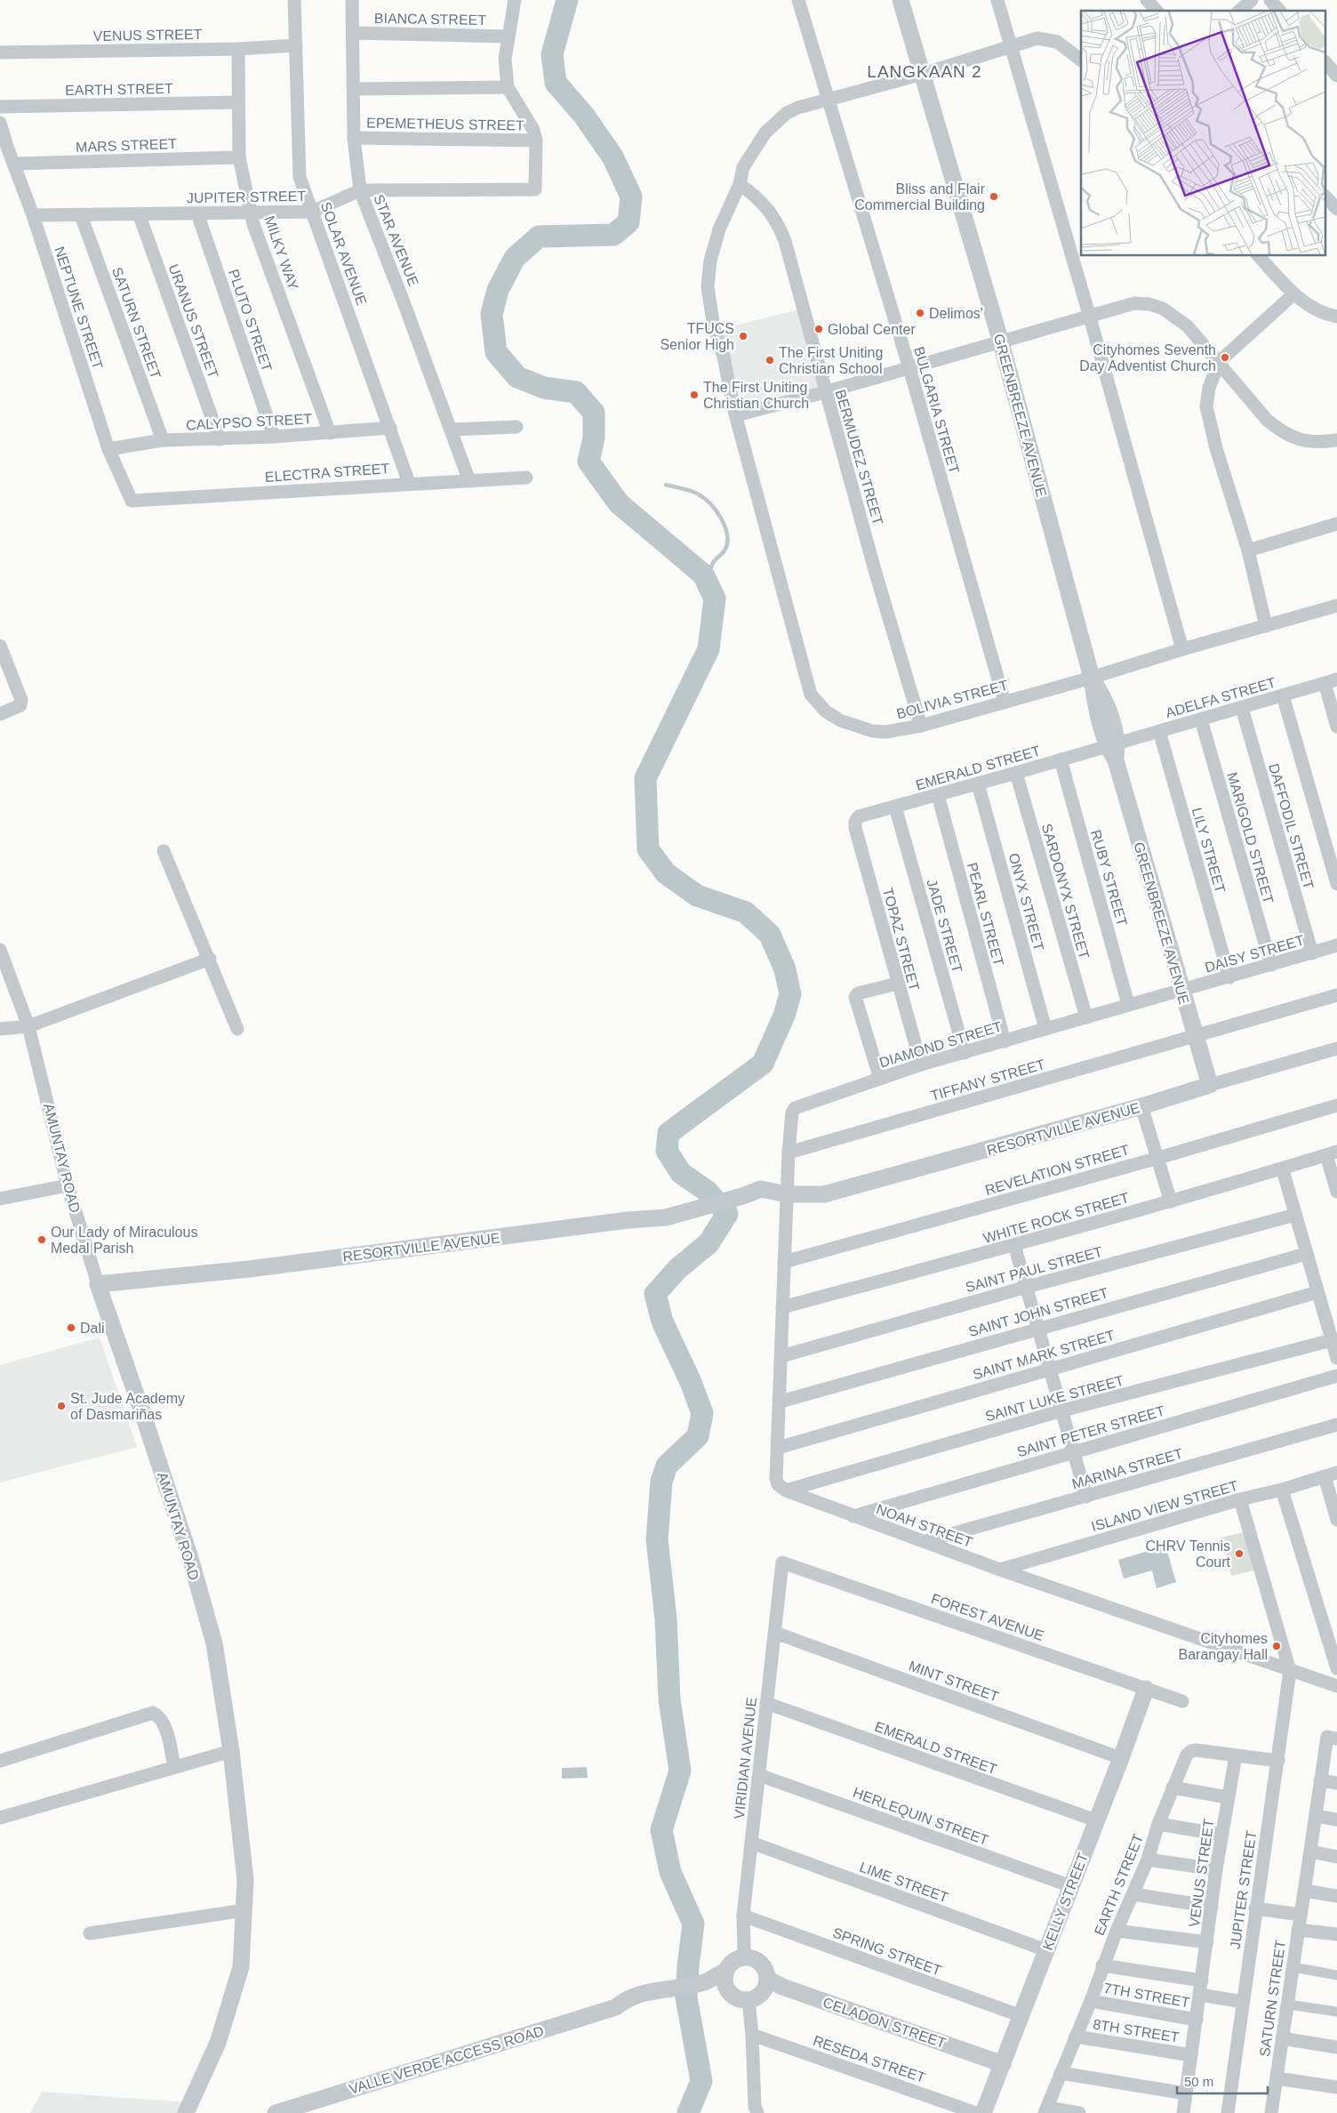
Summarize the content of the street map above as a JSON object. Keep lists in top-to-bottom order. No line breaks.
{"streets":{"street":["BIANCA STREET","VENUS STREET","EARTH STREET","EPEMETHEUS STREET","MARS STREET","JUPITER STREET","STAR AVENUE","MILKY WAY","SOLAR AVENUE","NEPTUNE STREET","PLUTO STREET","URANUS STREET","SATURN STREET","BULGARIA STREET","GREENBREEZE AVENUE","CALYPSO STREET","BERMUDEZ STREET","ELECTRA STREET","ADELFA STREET","BOLIVIA STREET","EMERALD STREET","DAFFODIL STREET","MARIGOLD STREET","LILY STREET","RUBY STREET","SARDONYX STREET","ONYX STREET","PEARL STREET","JADE STREET","TOPAZ STREET","DAISY STREET","DIAMOND STREET","TIFFANY STREET","RESORTVILLE AVENUE","AMUNTAY ROAD","REVELATION STREET","WHITE ROCK STREET","SAINT PAUL STREET","SAINT JOHN STREET","SAINT MARK STREET","SAINT LUKE STREET","SAINT PETER STREET","MARINA STREET","ISLAND VIEW STREET","NOAH STREET","FOREST AVENUE","MINT STREET","VIRIDIAN AVENUE","HERLEQUIN STREET","LIME STREET","KELLY STREET","SPRING STREET","7TH STREET","CELADON STREET","8TH STREET","RESEDA STREET","VALLE VERDE ACCESS ROAD"]},"crossings":[["BIANCA STREET","STAR AVENUE"],["VENUS STREET","EARTH STREET"],["VENUS STREET","MILKY WAY"],["VENUS STREET","SOLAR AVENUE"],["VENUS STREET","7TH STREET"],["VENUS STREET","8TH STREET"],["EARTH STREET","JUPITER STREET"],["EARTH STREET","MILKY WAY"],["EARTH STREET","7TH STREET"],["EARTH STREET","8TH STREET"],["EPEMETHEUS STREET","JUPITER STREET"],["EPEMETHEUS STREET","STAR AVENUE"],["MARS STREET","MILKY WAY"],["MARS STREET","NEPTUNE STREET"],["JUPITER STREET","STAR AVENUE"],["JUPITER STREET","MILKY WAY"],["JUPITER STREET","SOLAR AVENUE"],["JUPITER STREET","NEPTUNE STREET"],["JUPITER STREET","PLUTO STREET"],["JUPITER STREET","URANUS STREET"],["JUPITER STREET","SATURN STREET"],["JUPITER STREET","NOAH STREET"],["STAR AVENUE","ELECTRA STREET"],["MILKY WAY","CALYPSO STREET"],["SOLAR AVENUE","CALYPSO STREET"],["SOLAR AVENUE","ELECTRA STREET"],["NEPTUNE STREET","CALYPSO STREET"],["NEPTUNE STREET","ELECTRA STREET"],["PLUTO STREET","CALYPSO STREET"],["URANUS STREET","CALYPSO STREET"],["SATURN STREET","CALYPSO STREET"],["BULGARIA STREET","BOLIVIA STREET"],["GREENBREEZE AVENUE","ADELFA STREET"],["GREENBREEZE AVENUE","BOLIVIA STREET"],["GREENBREEZE AVENUE","EMERALD STREET"],["GREENBREEZE AVENUE","DAISY STREET"],["GREENBREEZE AVENUE","DIAMOND STREET"],["GREENBREEZE AVENUE","TIFFANY STREET"],["GREENBREEZE AVENUE","RESORTVILLE AVENUE"],["BERMUDEZ STREET","BOLIVIA STREET"],["ADELFA STREET","EMERALD STREET"],["ADELFA STREET","DAFFODIL STREET"],["ADELFA STREET","MARIGOLD STREET"],["ADELFA STREET","LILY STREET"],["EMERALD STREET","RUBY STREET"],["EMERALD STREET","SARDONYX STREET"],["EMERALD STREET","ONYX STREET"],["EMERALD STREET","PEARL STREET"],["EMERALD STREET","JADE STREET"],["EMERALD STREET","TOPAZ STREET"],["EMERALD STREET","VIRIDIAN AVENUE"],["EMERALD STREET","KELLY STREET"],["DAFFODIL STREET","DAISY STREET"],["MARIGOLD STREET","DAISY STREET"],["LILY STREET","DAISY STREET"],["RUBY STREET","DIAMOND STREET"],["SARDONYX STREET","DIAMOND STREET"],["ONYX STREET","DIAMOND STREET"],["PEARL STREET","DIAMOND STREET"],["JADE STREET","DIAMOND STREET"],["TOPAZ STREET","DIAMOND STREET"],["DAISY STREET","DIAMOND STREET"],["DIAMOND STREET","TIFFANY STREET"],["DIAMOND STREET","RESORTVILLE AVENUE"],["RESORTVILLE AVENUE","AMUNTAY ROAD"],["SAINT LUKE STREET","NOAH STREET"],["SAINT PETER STREET","NOAH STREET"],["MARINA STREET","NOAH STREET"],["ISLAND VIEW STREET","NOAH STREET"],["FOREST AVENUE","VIRIDIAN AVENUE"],["FOREST AVENUE","KELLY STREET"],["MINT STREET","VIRIDIAN AVENUE"],["MINT STREET","KELLY STREET"],["VIRIDIAN AVENUE","HERLEQUIN STREET"],["VIRIDIAN AVENUE","LIME STREET"],["VIRIDIAN AVENUE","SPRING STREET"],["VIRIDIAN AVENUE","CELADON STREET"],["VIRIDIAN AVENUE","VALLE VERDE ACCESS ROAD"],["HERLEQUIN STREET","KELLY STREET"],["LIME STREET","KELLY STREET"],["KELLY STREET","SPRING STREET"],["KELLY STREET","CELADON STREET"],["CELADON STREET","VALLE VERDE ACCESS ROAD"]],"districts":["LANGKAAN 2"],"places":["Bliss and Flair Commercial Building","Delimos'","Global Center","TFUCS Senior High","Cityhomes Seventh Day Adventist Church","The First Uniting Christian School","The First Uniting Christian Church","Our Lady of Miraculous Medal Parish","Dali","St. Jude Academy of Dasmariñas","CHRV Tennis Court","Cityhomes Barangay Hall"],"scale_bar":"50 m"}
